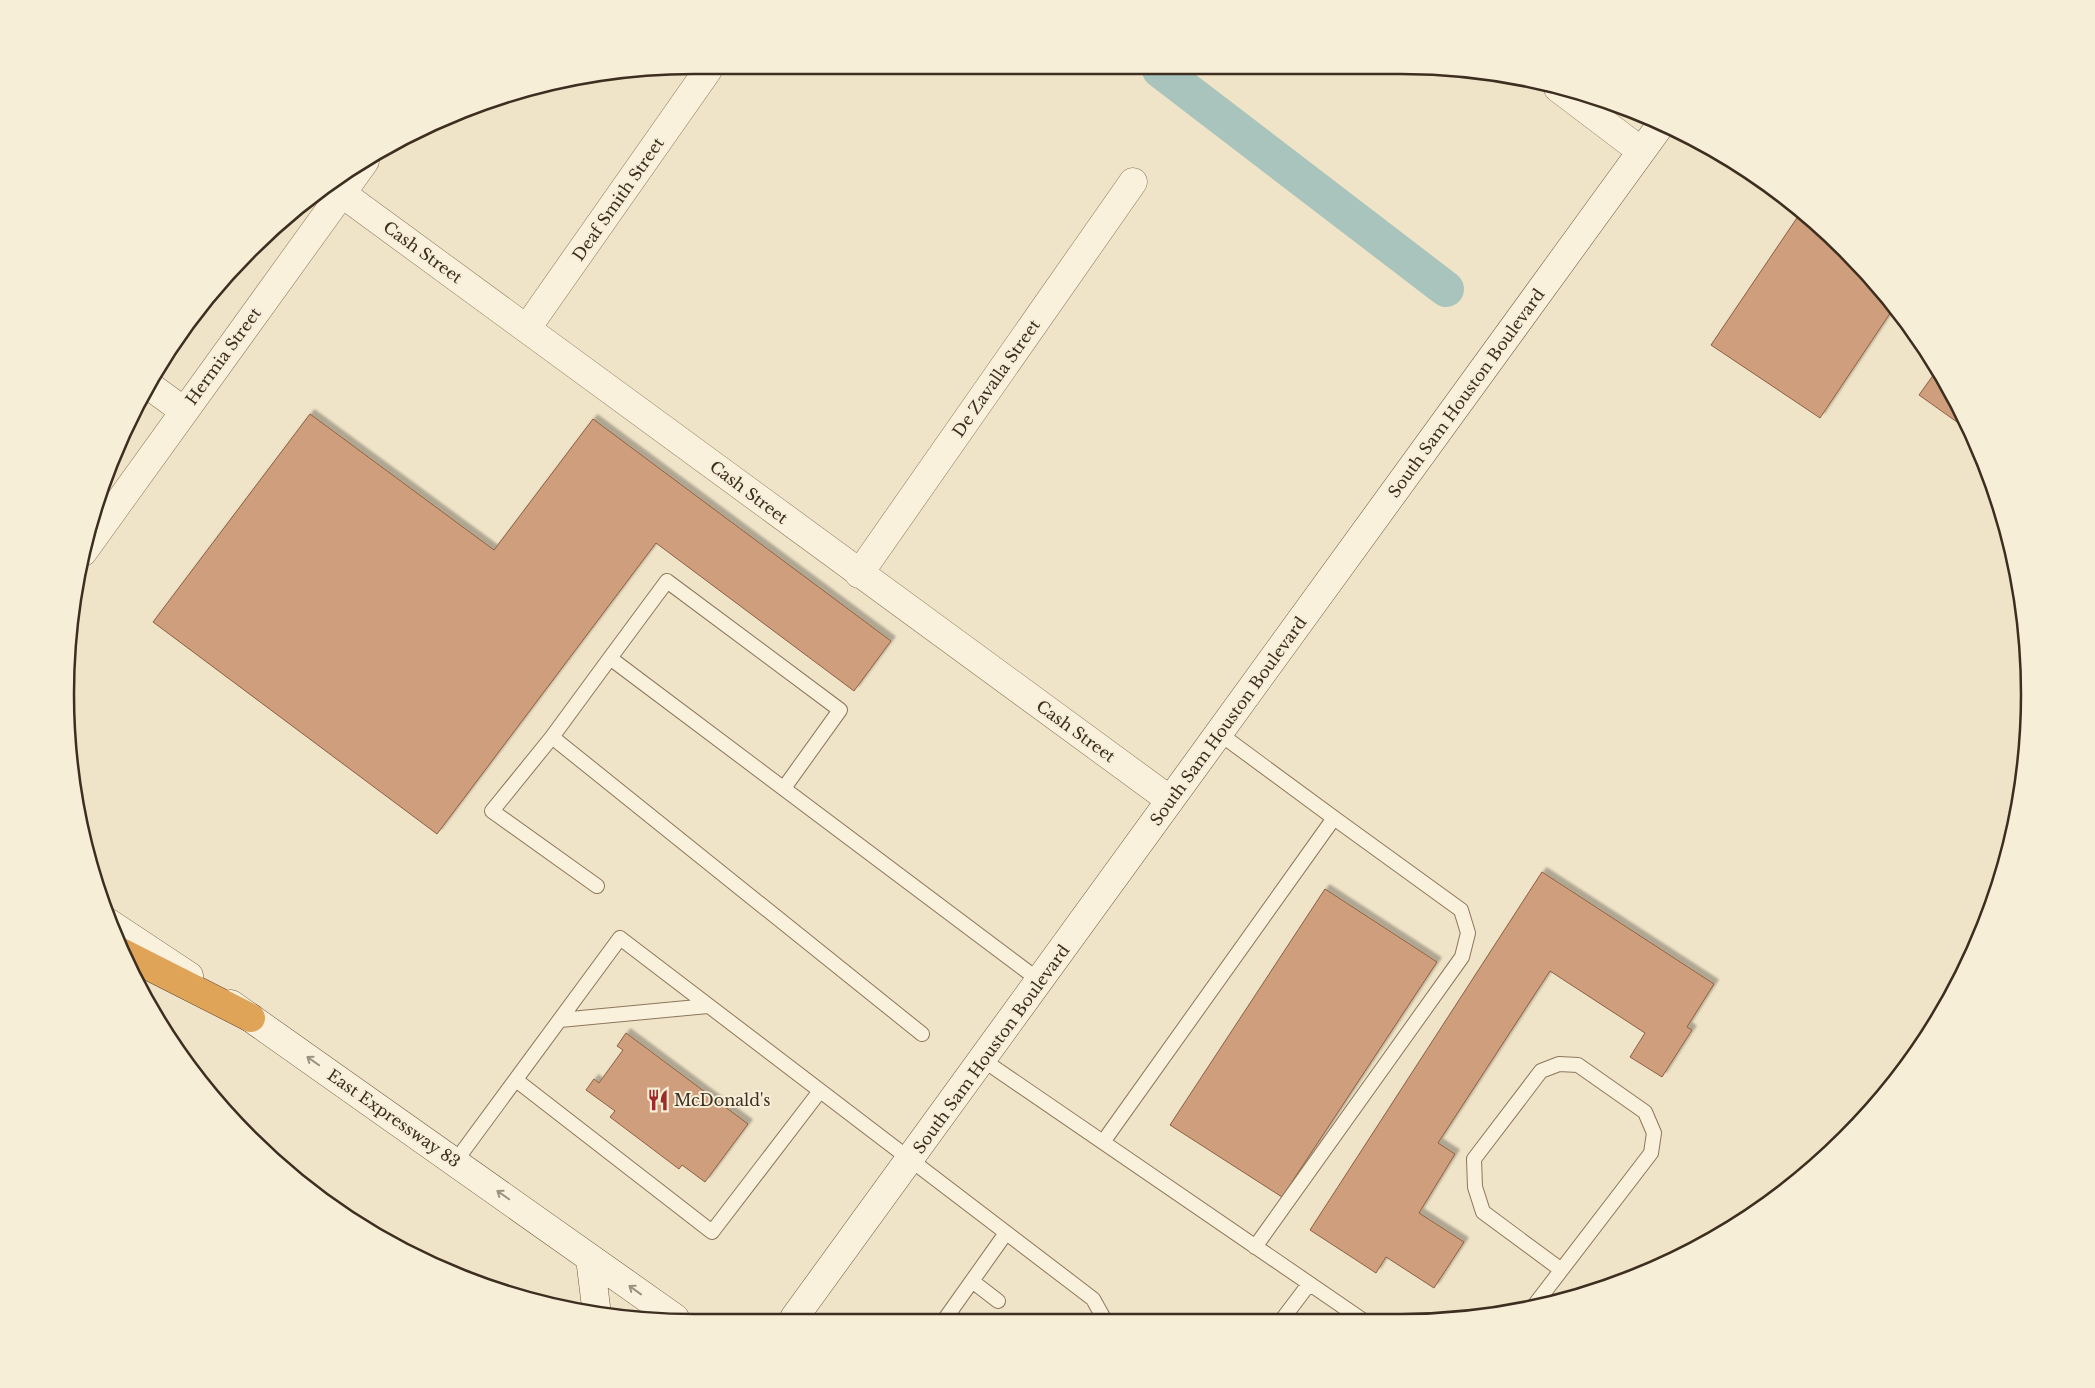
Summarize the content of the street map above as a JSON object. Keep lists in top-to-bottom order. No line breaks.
{"streets":{"street":["Deaf Smith Street","Cash Street","Hermia Street","De Zavalla Street","South Sam Houston Boulevard","East Expressway 83"]},"crossings":[["Deaf Smith Street","Cash Street"],["Cash Street","Hermia Street"],["Cash Street","De Zavalla Street"],["Cash Street","South Sam Houston Boulevard"]],"one_way":["East Expressway 83"],"places":{"restaurant":["McDonald's"]}}
